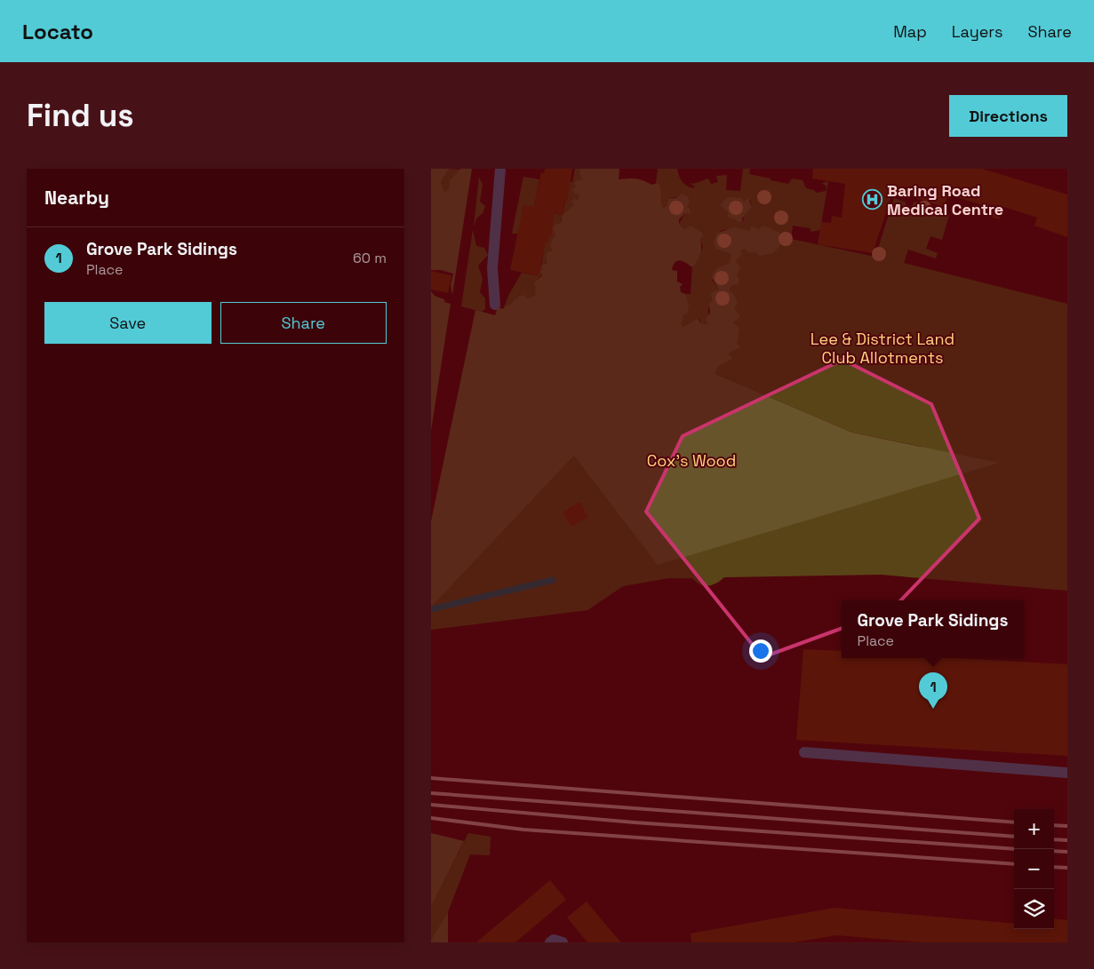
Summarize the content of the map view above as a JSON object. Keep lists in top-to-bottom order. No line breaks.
{"parks":["Lee & District Land Club Allotments","Cox's Wood"],"places":{"hospital":["Baring Road Medical Centre"]},"page":{"header":"Locato","nav":["Map","Layers","Share"],"buttons":["Directions",["Save","Share"]],"title":"Find us","heading":"Nearby","list":[{"mark":"1","name":"Grove Park Sidings","note":"Place","value":"60 m"}],"popup":["Grove Park Sidings","Place"],"pins":"1","map_buttons":["+","−"]}}
